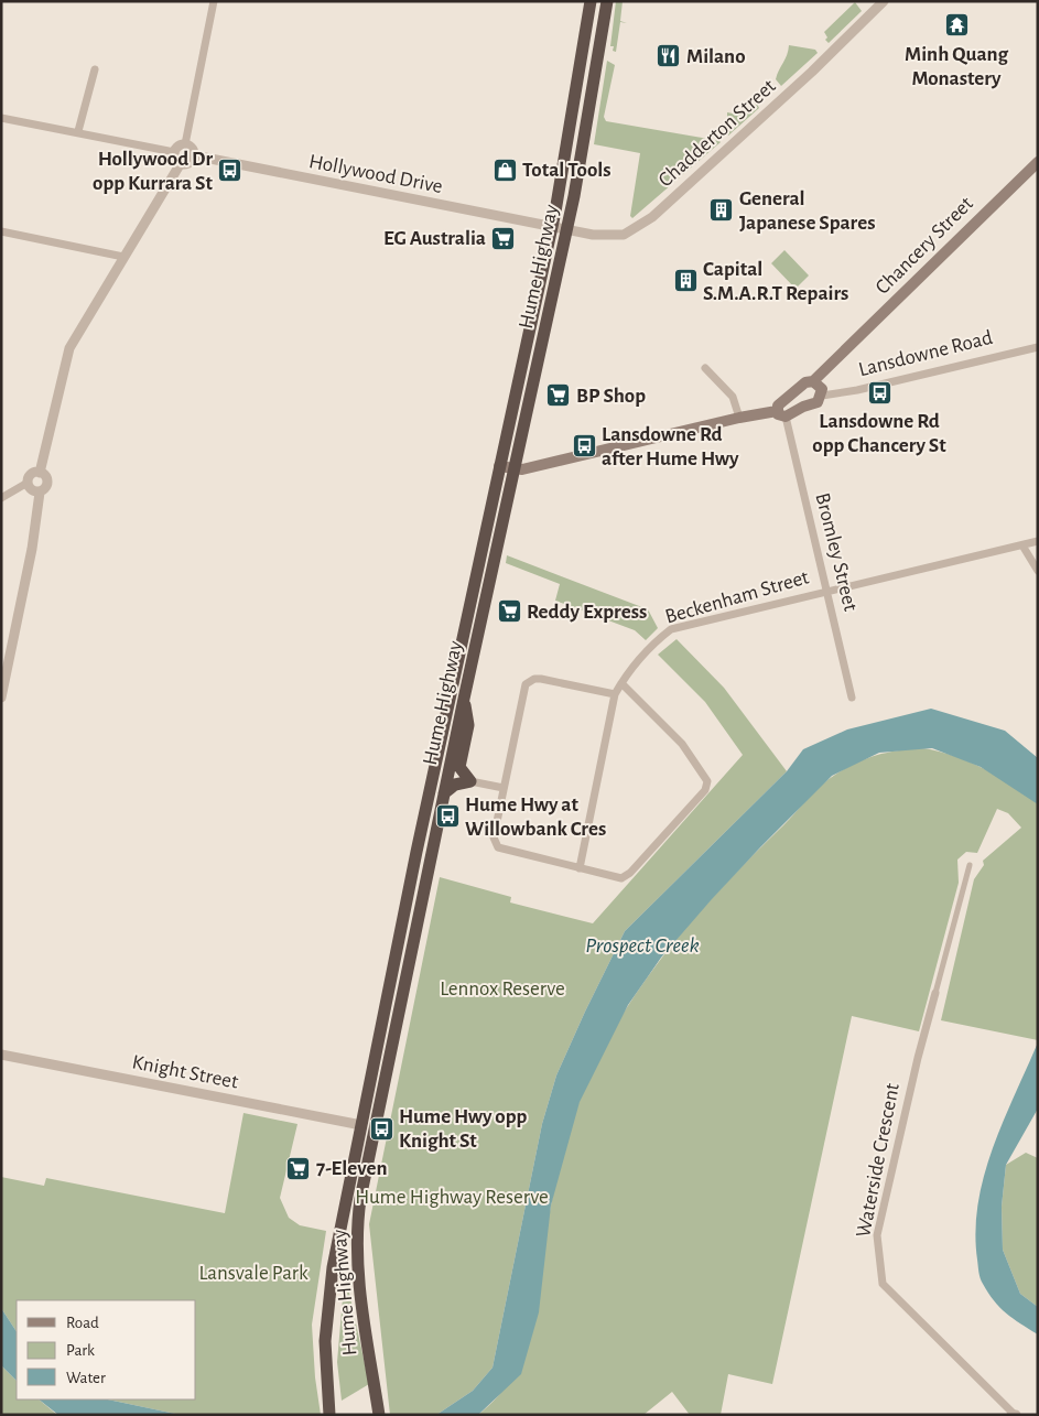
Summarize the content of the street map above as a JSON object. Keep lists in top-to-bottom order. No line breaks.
{"streets":{"highway":["Hume Highway"],"main road":["Chancery Street"],"street":["Chadderton Street","Hollywood Drive","Lansdowne Road","Bromley Street","Beckenham Street","Knight Street","Waterside Crescent"]},"crossings":[["Chadderton Street","Hollywood Drive"],["Chadderton Street","Hume Highway"],["Hollywood Drive","Hume Highway"],["Chancery Street","Bromley Street"],["Hume Highway","Knight Street"],["Bromley Street","Beckenham Street"]],"water":["Prospect Creek"],"parks":["Lennox Reserve","Hume Highway Reserve","Lansvale Park"],"places":{"temple":["Minh Quang Monastery"],"restaurant":["Milano"],"shop":["Total Tools"],"bus stop":["Hollywood Dr opp Kurrara St","Lansdowne Rd opp Chancery St","Lansdowne Rd after Hume Hwy","Hume Hwy at Willowbank Cres","Hume Hwy opp Knight St"],"building":["General Japanese Spares","Capital S.M.A.R.T Repairs"],"supermarket":["EG Australia","BP Shop","Reddy Express","7-Eleven"]},"legend":["Road","Park","Water"]}
